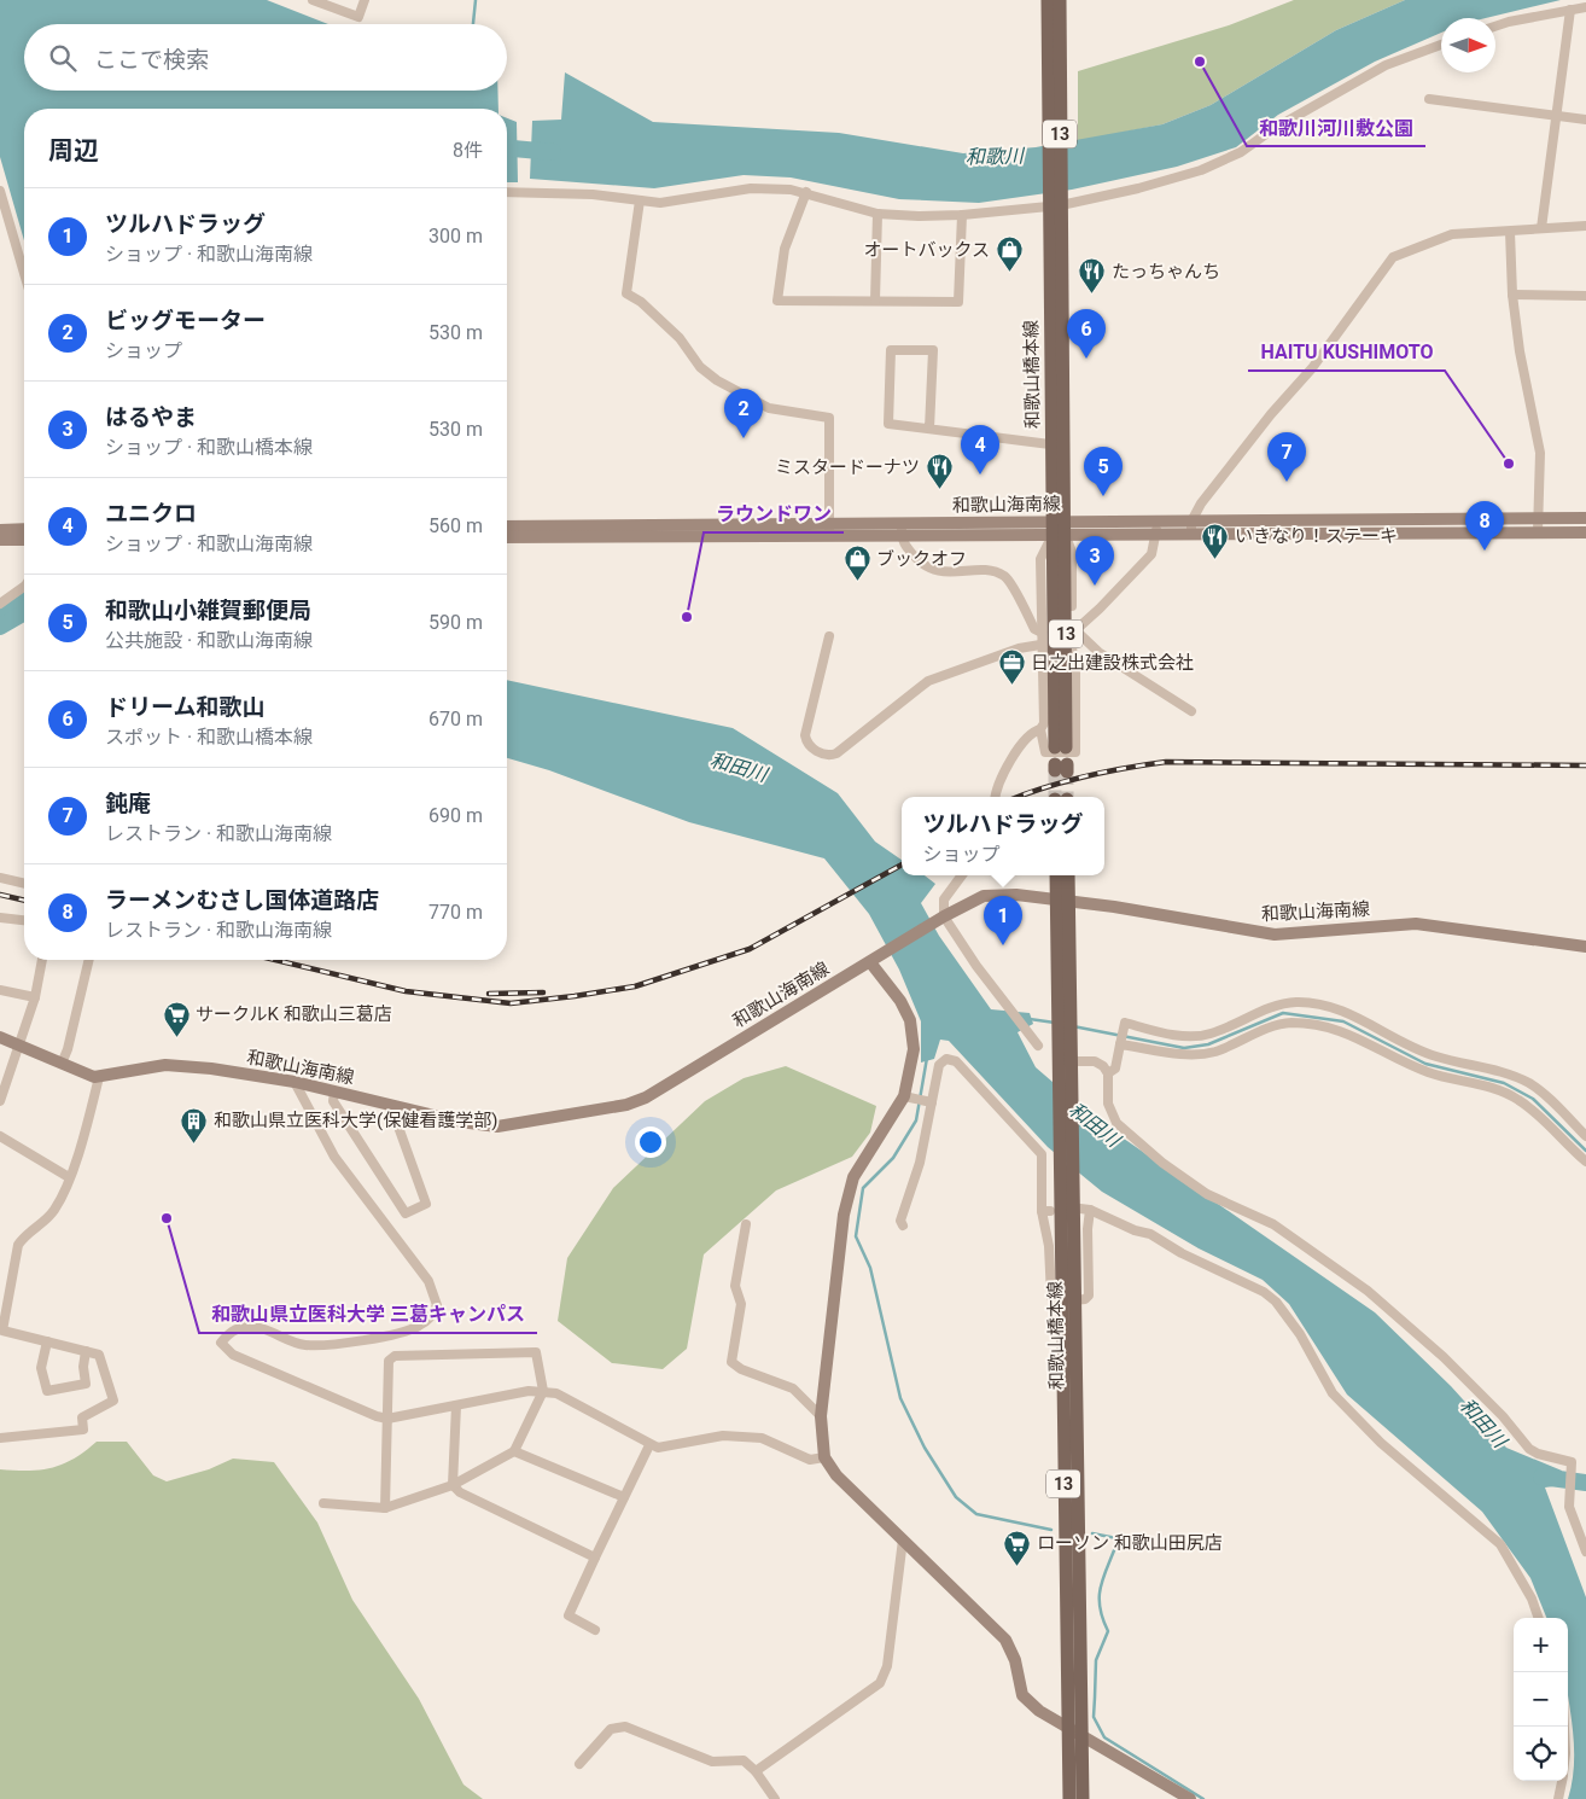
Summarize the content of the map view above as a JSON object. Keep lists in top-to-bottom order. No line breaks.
{"streets":{"main road":["13","和歌山橋本線","和歌山海南線"]},"crossings":[["和歌山橋本線","和歌山海南線"]],"water":["和歌川","和田川"],"places":{"other":["和歌川河川敷公園","HAITU KUSHIMOTO","ラウンドワン","和歌山県立医科大学 三葛キャンパス"],"shop":["オートバックス","ブックオフ"],"restaurant":["たっちゃんち","ミスタードーナツ","いきなり！ステーキ"],"office":["日之出建設株式会社"],"supermarket":["サークルK 和歌山三葛店","ローソン 和歌山田尻店"],"building":["和歌山県立医科大学(保健看護学部)"]},"north":"right","page":{"search":"ここで検索","heading":["周辺","8件"],"list":[{"mark":"1","name":"ツルハドラッグ","note":"ショップ · 和歌山海南線","value":"300 m"},{"mark":"2","name":"ビッグモーター","note":"ショップ","value":"530 m"},{"mark":"3","name":"はるやま","note":"ショップ · 和歌山橋本線","value":"530 m"},{"mark":"4","name":"ユニクロ","note":"ショップ · 和歌山海南線","value":"560 m"},{"mark":"5","name":"和歌山小雑賀郵便局","note":"公共施設 · 和歌山海南線","value":"590 m"},{"mark":"6","name":"ドリーム和歌山","note":"スポット · 和歌山橋本線","value":"670 m"},{"mark":"7","name":"鈍庵","note":"レストラン · 和歌山海南線","value":"690 m"},{"mark":"8","name":"ラーメンむさし国体道路店","note":"レストラン · 和歌山海南線","value":"770 m"}],"pins":["6","2","4","7","5","8","3","1"],"popup":["ツルハドラッグ","ショップ"],"map_buttons":["+","−"]}}
